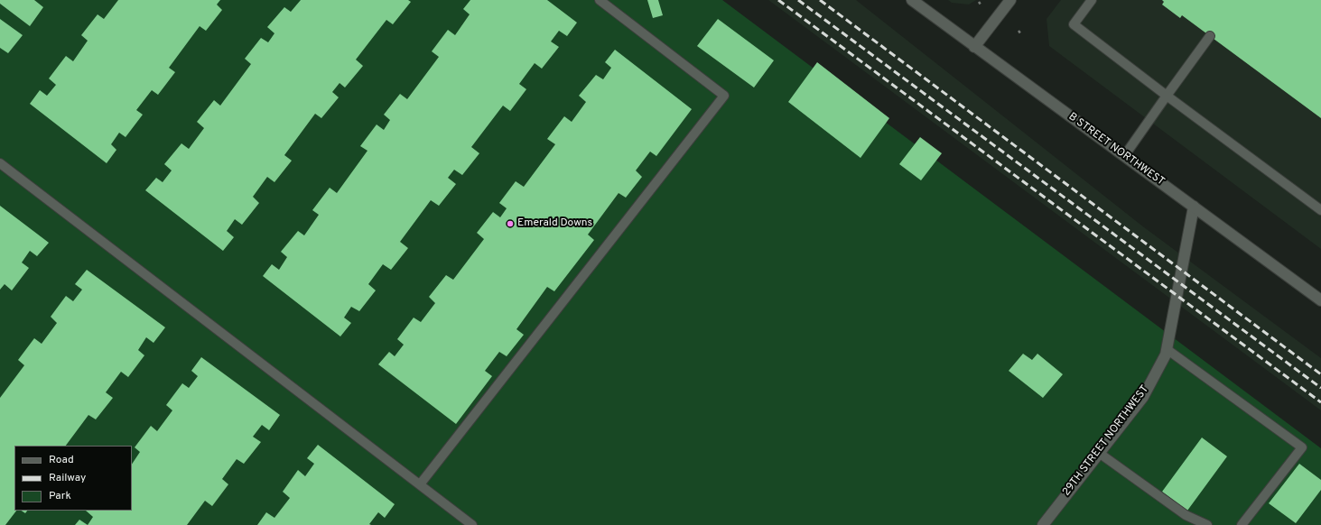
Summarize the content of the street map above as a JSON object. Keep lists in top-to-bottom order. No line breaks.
{"streets":{"street":["B STREET NORTHWEST","29TH STREET NORTHWEST"]},"crossings":[["B STREET NORTHWEST","29TH STREET NORTHWEST"]],"places":["Emerald Downs"],"legend":["Road","Railway","Park"]}
